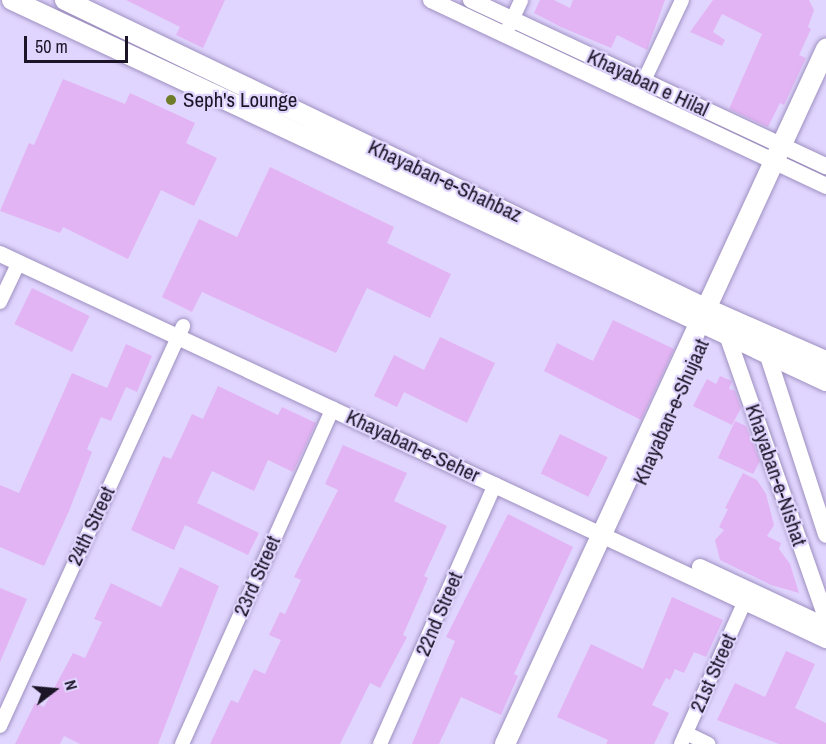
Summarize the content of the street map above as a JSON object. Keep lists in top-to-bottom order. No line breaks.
{"streets":{"main road":["Khayaban-e-Shahbaz","Khayaban-e-Shujaat"],"street":["Khayaban e Hilal","Khayaban-e-Seher","Khayaban-e-Nishat","24th Street","23rd Street","22nd Street","21st Street"]},"crossings":[["Khayaban e Hilal","Khayaban-e-Shujaat"],["Khayaban-e-Shahbaz","Khayaban-e-Shujaat"],["Khayaban-e-Shahbaz","Khayaban-e-Nishat"],["Khayaban-e-Shujaat","Khayaban-e-Seher"],["Khayaban-e-Shujaat","Khayaban-e-Nishat"],["Khayaban-e-Seher","24th Street"],["Khayaban-e-Seher","23rd Street"],["Khayaban-e-Seher","22nd Street"],["Khayaban-e-Seher","21st Street"]],"places":["Seph's Lounge"],"scale_bar":"50 m","north":"right"}
